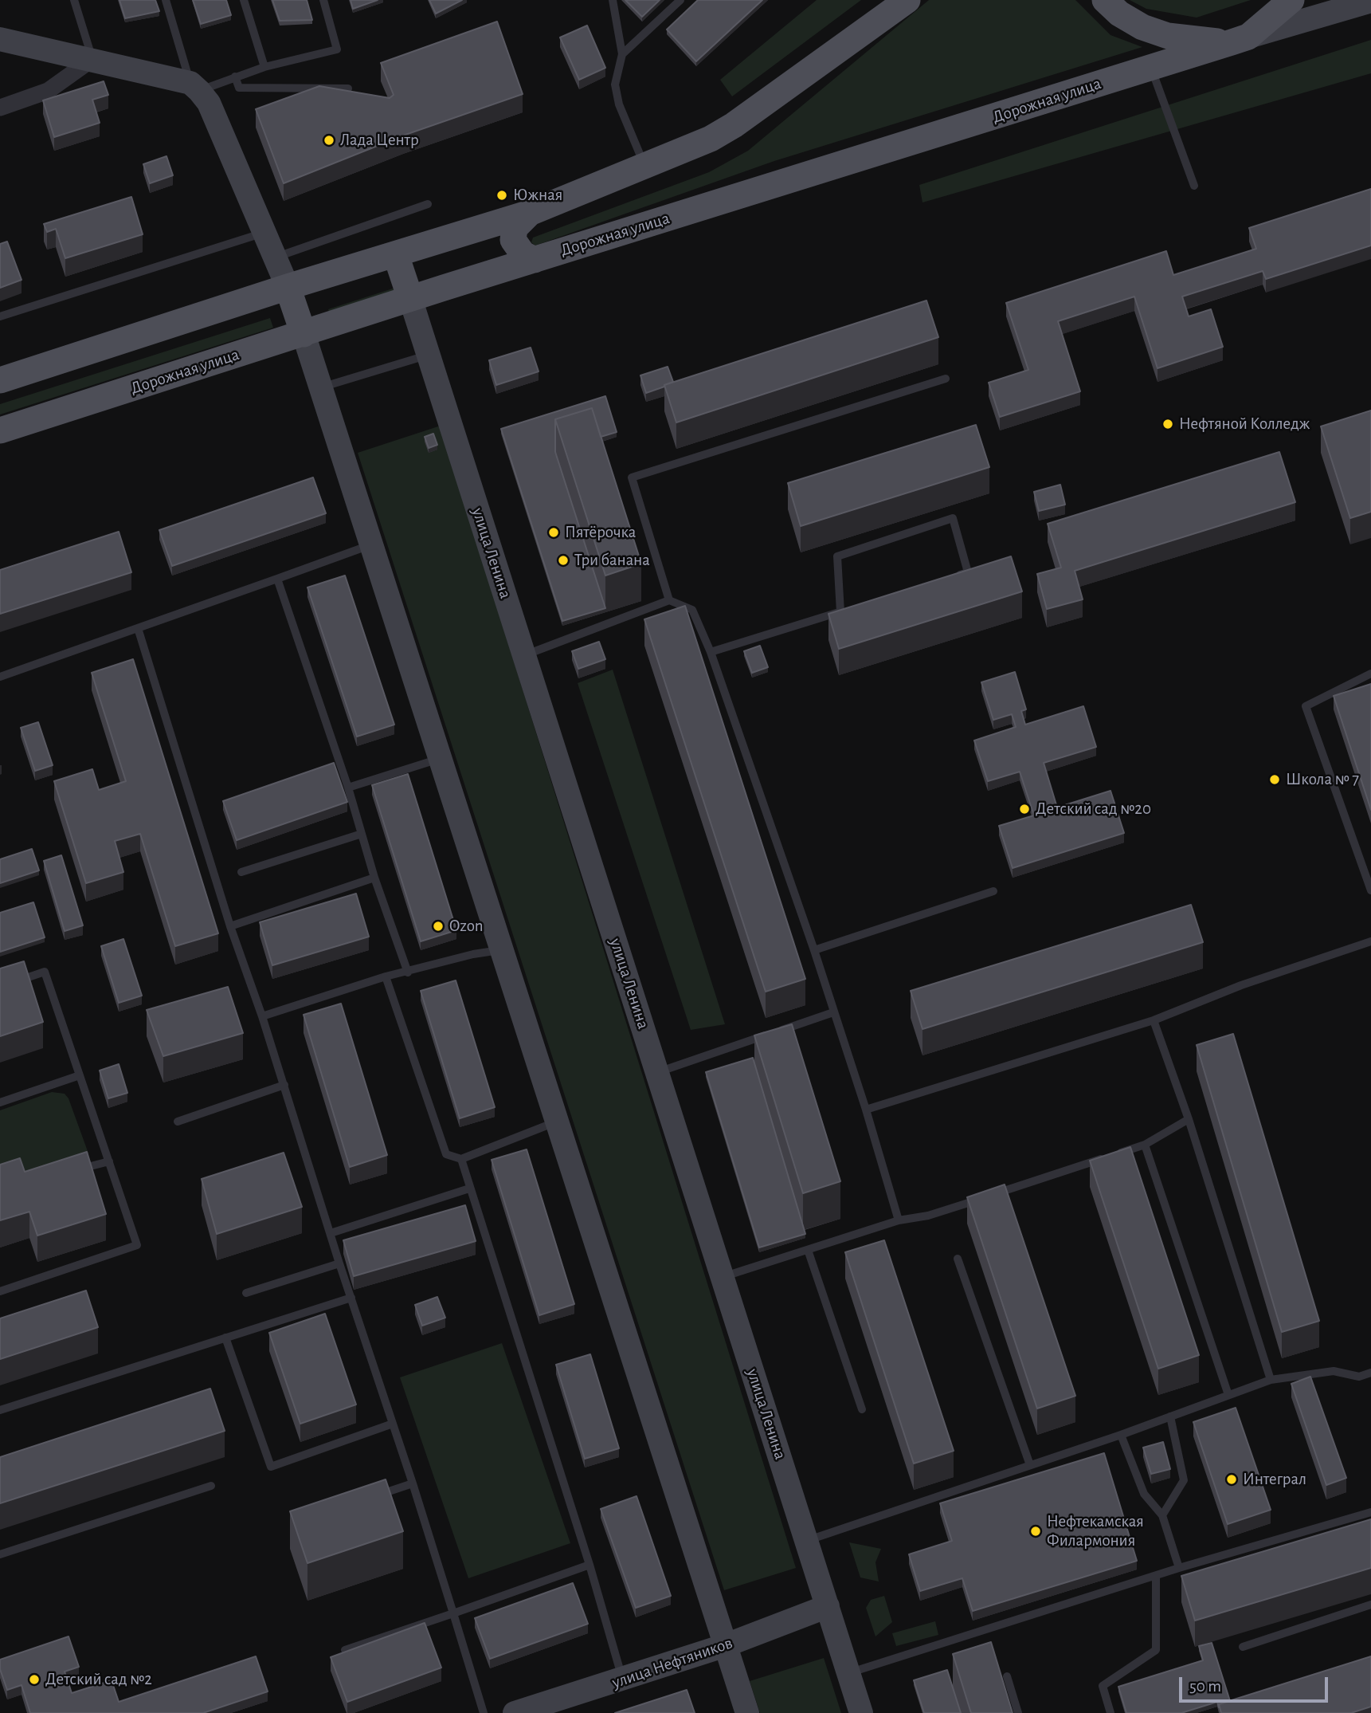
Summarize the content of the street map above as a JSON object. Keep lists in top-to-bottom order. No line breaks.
{"streets":{"main road":["Дорожная улица","улица Ленина","улица Нефтяников"]},"crossings":[["Дорожная улица","улица Ленина"],["улица Ленина","улица Нефтяников"]],"places":["Лада Центр","Южная","Нефтяной Колледж","Пятёрочка","Три банана","Школа № 7","Детский сад №20","Ozon","Интеграл","Нефтекамская Филармония","Детский сад №2"],"scale_bar":"50 m"}
